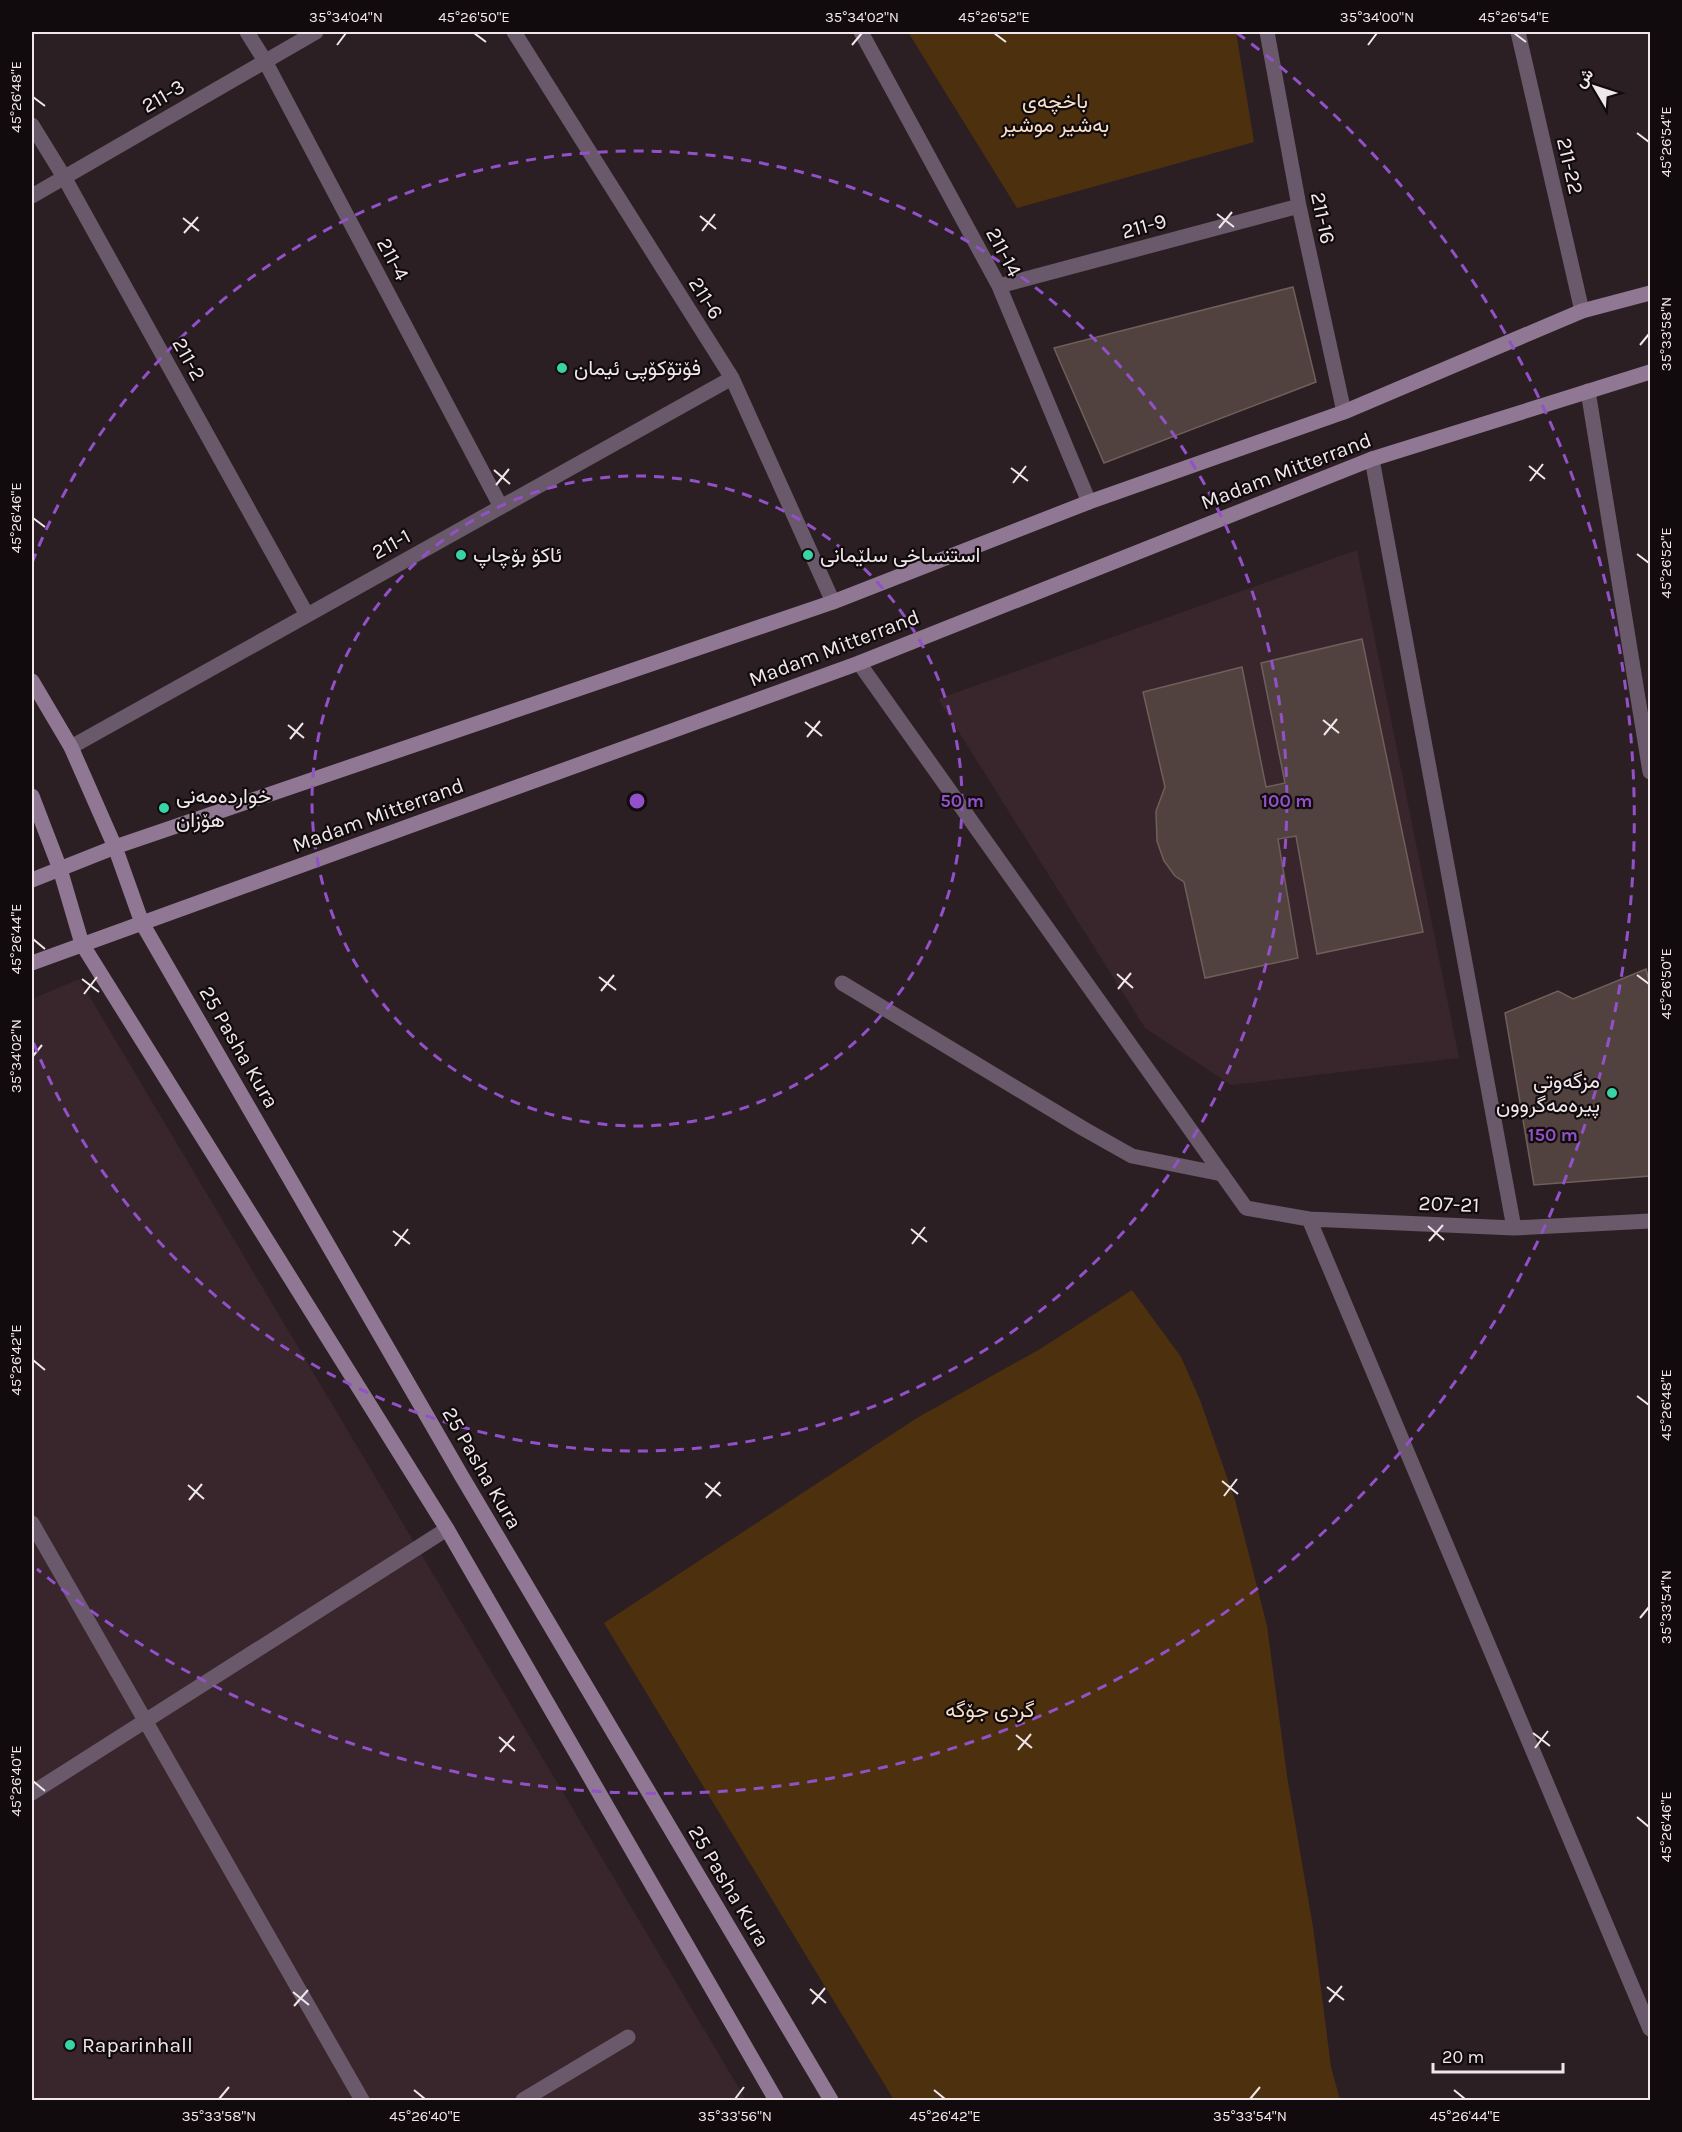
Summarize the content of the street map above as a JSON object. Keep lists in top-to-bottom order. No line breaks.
{"streets":{"main road":["Madam Mitterrand","25 Pasha Kura"],"street":["211-3","211-22","211-16","211-9","211-14","211-4","211-6","211-2","211-1","207-21"]},"crossings":[["211-3","211-4"],["211-3","211-2"],["211-22","Madam Mitterrand"],["211-16","211-9"],["211-16","Madam Mitterrand"],["211-9","211-14"],["211-14","Madam Mitterrand"],["211-4","211-1"],["211-6","Madam Mitterrand"],["211-6","211-1"],["211-2","211-1"],["Madam Mitterrand","25 Pasha Kura"],["211-1","25 Pasha Kura"]],"parks":["باخچەی بەشیر موشیر","گردی جۆگە"],"places":["فۆتۆکۆپی ئیمان","ئاکۆ بۆچاپ","استنساخی سلێمانی","خواردە‌مە‌نی ھۆزان","مزگەوتی پیرەمەگروون","Raparinhall"],"scale_bar":"20 m","north":"top left","coordinates":["35°34'04\"N","45°26'50\"E","35°34'02\"N","45°26'52\"E","35°34'00\"N","45°26'54\"E","45°26'48\"E","35°33'58\"N","45°26'46\"E","45°26'44\"E","45°26'42\"E","35°33'54\"N","45°26'40\"E","35°33'56\"N"],"rings":["50 m","100 m","150 m"]}
